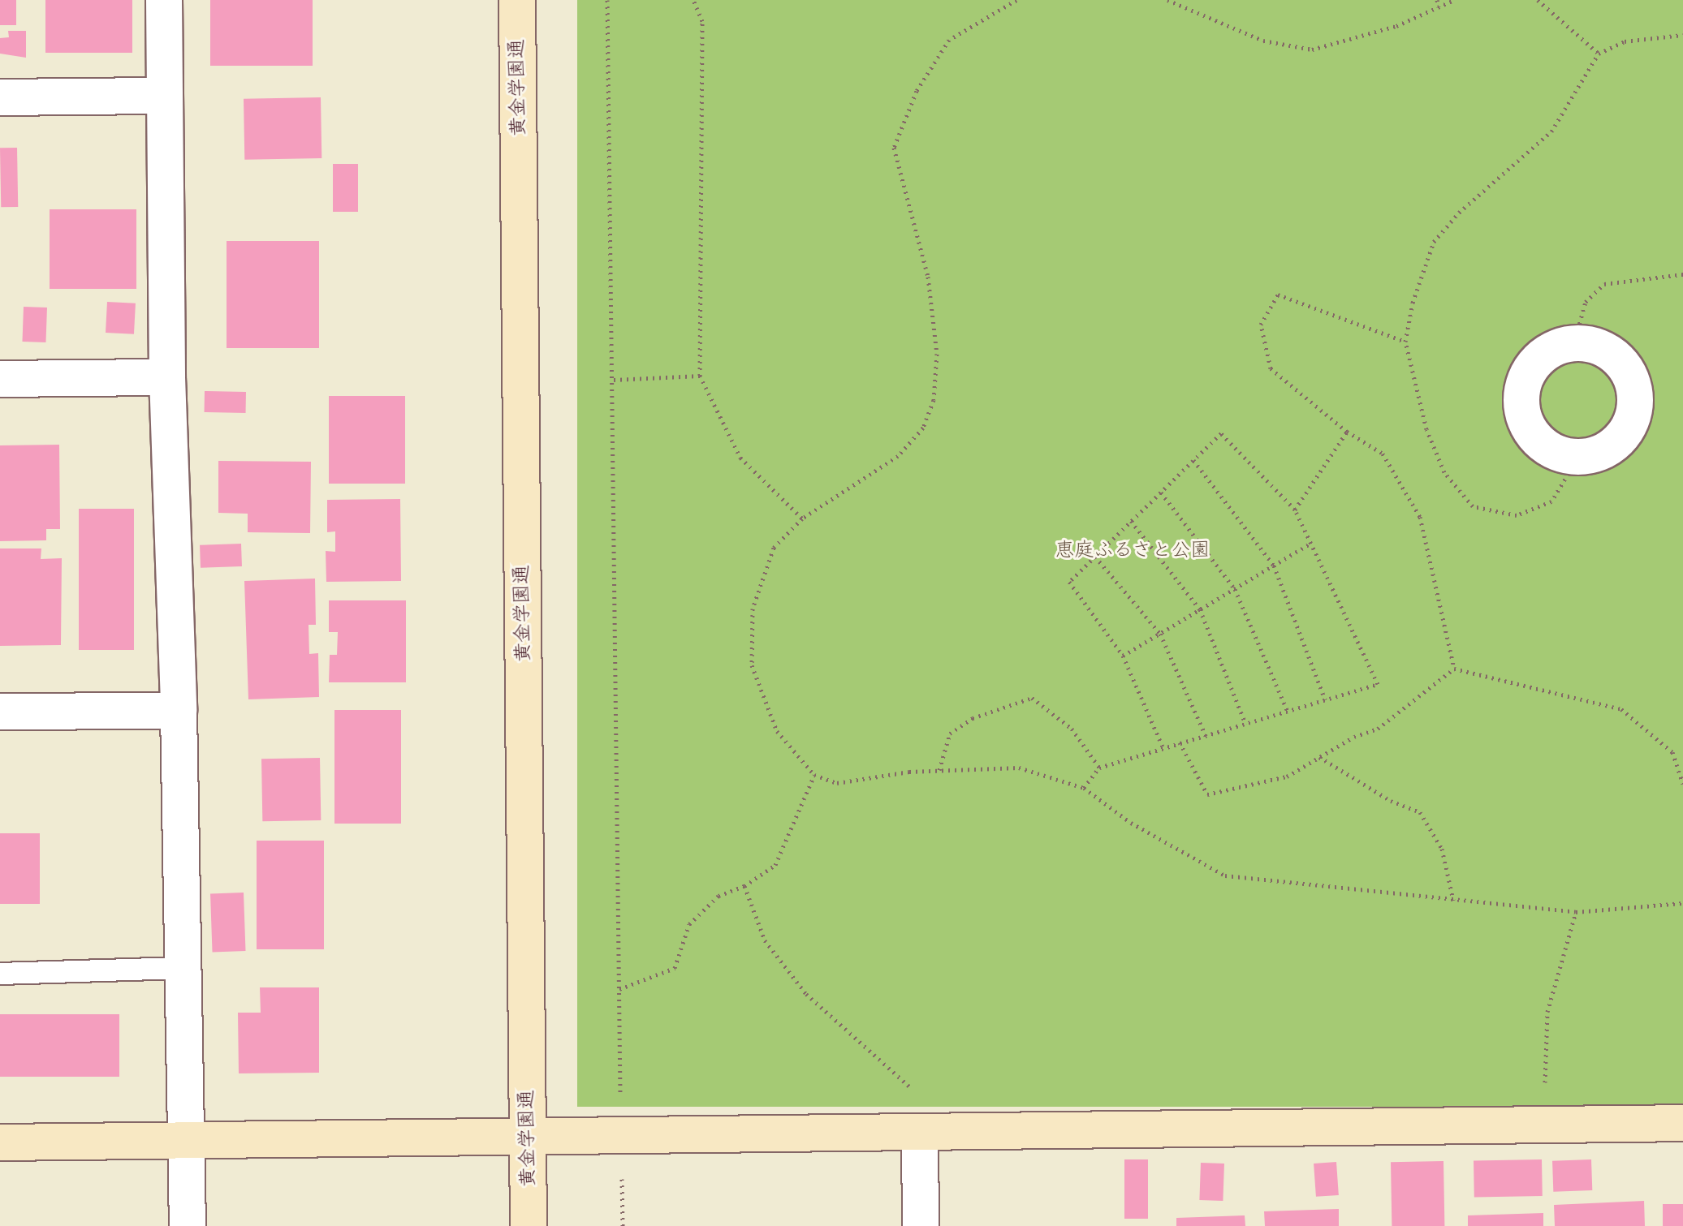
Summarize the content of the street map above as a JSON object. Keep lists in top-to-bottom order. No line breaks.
{"streets":{"street":["黄金学園通"]},"parks":["恵庭ふるさと公園"]}
